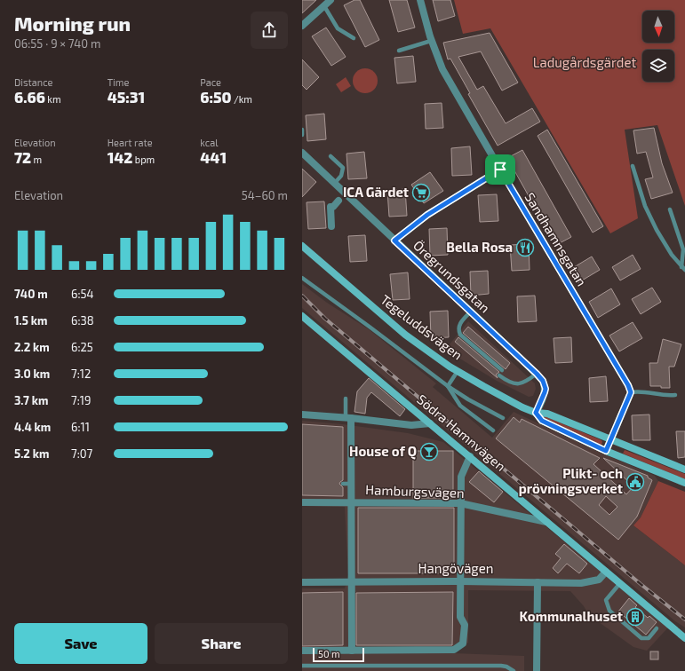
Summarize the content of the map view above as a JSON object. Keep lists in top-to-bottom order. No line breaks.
{"streets":{"main road":["Tegeluddsvägen","Södra Hamnvägen"],"street":["Sandhamnsgatan","Öregrundsgatan","Hamburgsvägen","Hangövägen"]},"crossings":[["Öregrundsgatan","Tegeluddsvägen"],["Södra Hamnvägen","Hamburgsvägen"],["Södra Hamnvägen","Hangövägen"]],"parks":["Ladugårdsgärdet"],"places":{"supermarket":["ICA Gärdet"],"restaurant":["Bella Rosa"],"bar":["House of Q"],"public building":["Plikt- och prövningsverket"],"building":["Kommunalhuset"]},"scale_bar":"50 m","north":"bottom","page":{"heading":["Morning run","06:55 · 9 × 740 m"],"stats":[["Distance","6.66 km"],["Time","45:31"],["Pace","6:50 /km"],["Elevation","72 m"],["Heart rate","142 bpm"],["kcal","441"]],"chart":["Elevation","54–60 m"],"list":[{"name":"740 m","note":"6:54"},{"name":"1.5 km","note":"6:38"},{"name":"2.2 km","note":"6:25"},{"name":"3.0 km","note":"7:12"},{"name":"3.7 km","note":"7:19"},{"name":"4.4 km","note":"6:11"},{"name":"5.2 km","note":"7:07"}],"buttons":["Save","Share"],"scale":"50 m"}}
